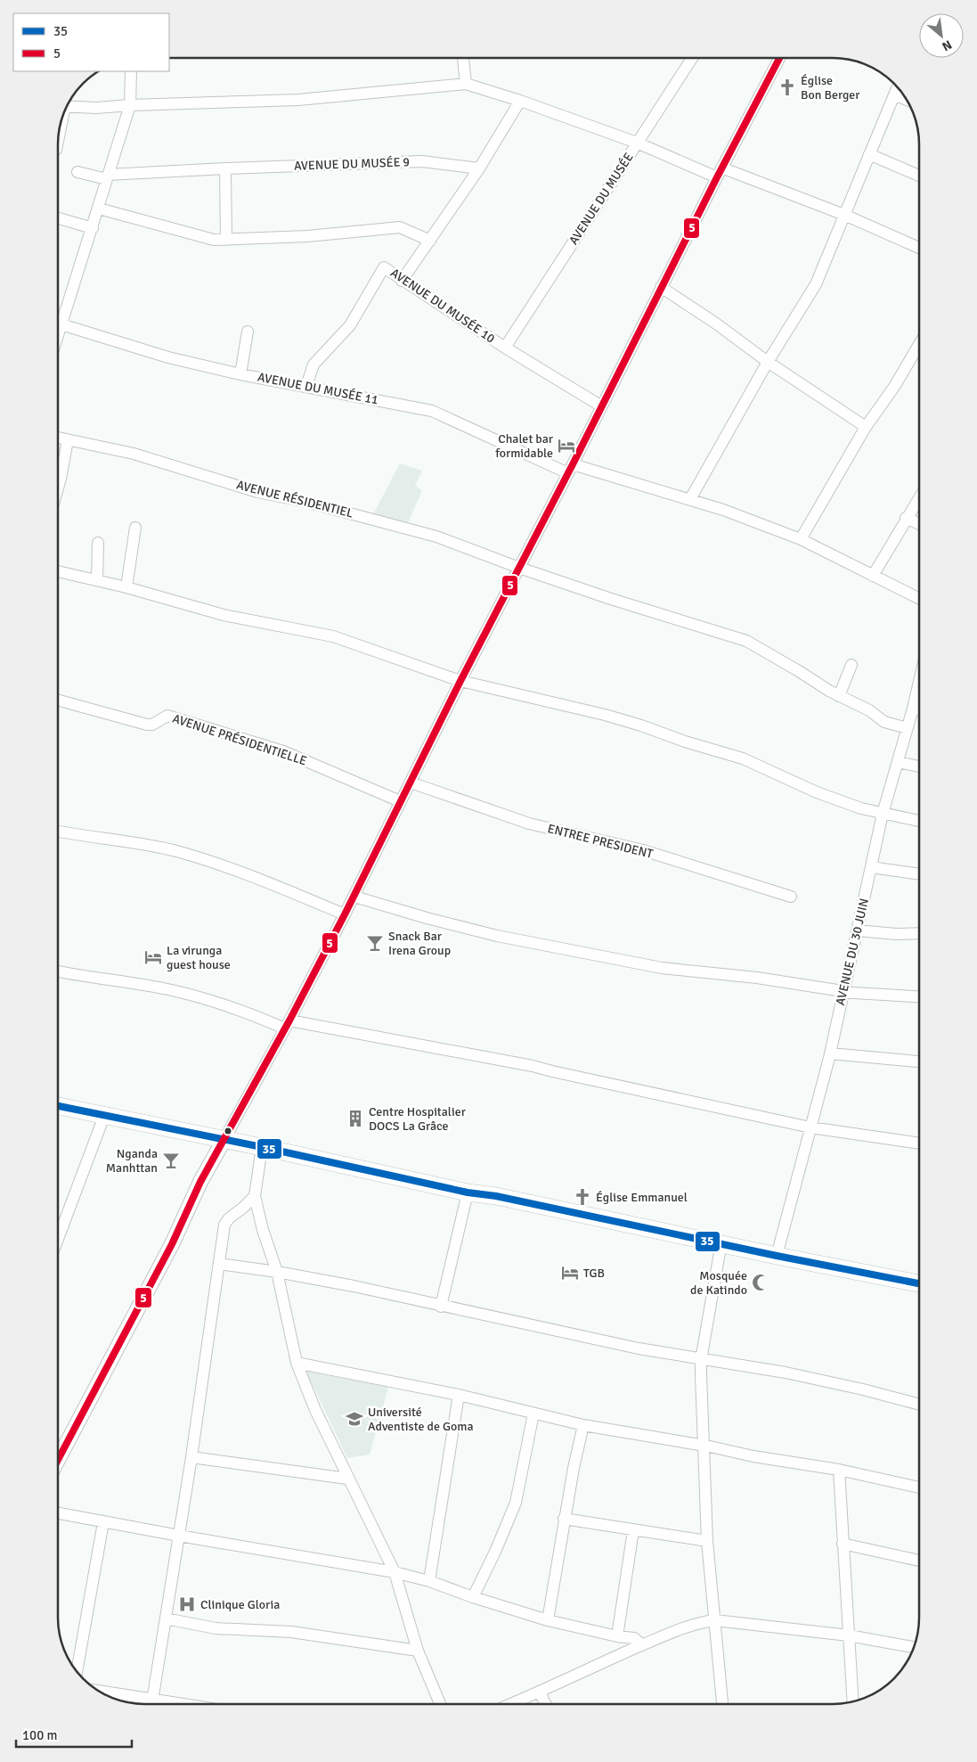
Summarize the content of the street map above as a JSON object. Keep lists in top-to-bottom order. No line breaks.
{"streets":{"street":["AVENUE DU MUSÉE 9","AVENUE DU MUSÉE","AVENUE DU MUSÉE 10","AVENUE DU MUSÉE 11","AVENUE RÉSIDENTIEL","AVENUE PRÉSIDENTIELLE","ENTREE PRESIDENT","AVENUE DU 30 JUIN"]},"crossings":[["AVENUE DU MUSÉE","AVENUE DU MUSÉE 10"],["AVENUE DU MUSÉE 10","AVENUE DU MUSÉE 11"],["AVENUE RÉSIDENTIEL","AVENUE DU 30 JUIN"]],"places":{"church":["Église Bon Berger","Église Emmanuel"],"hotel":["Chalet bar formidable","La virunga guest house","TGB"],"bar":["Snack Bar Irena Group","Nganda Manhttan"],"building":["Centre Hospitalier DOCS La Grâce"],"mosque":["Mosquée de Katindo"],"school or university":["Université Adventiste de Goma"],"hospital":["Clinique Gloria"]},"lines":["transit line 5","transit line 35"],"legend":["35","5"],"scale_bar":"100 m","north":"bottom right"}
